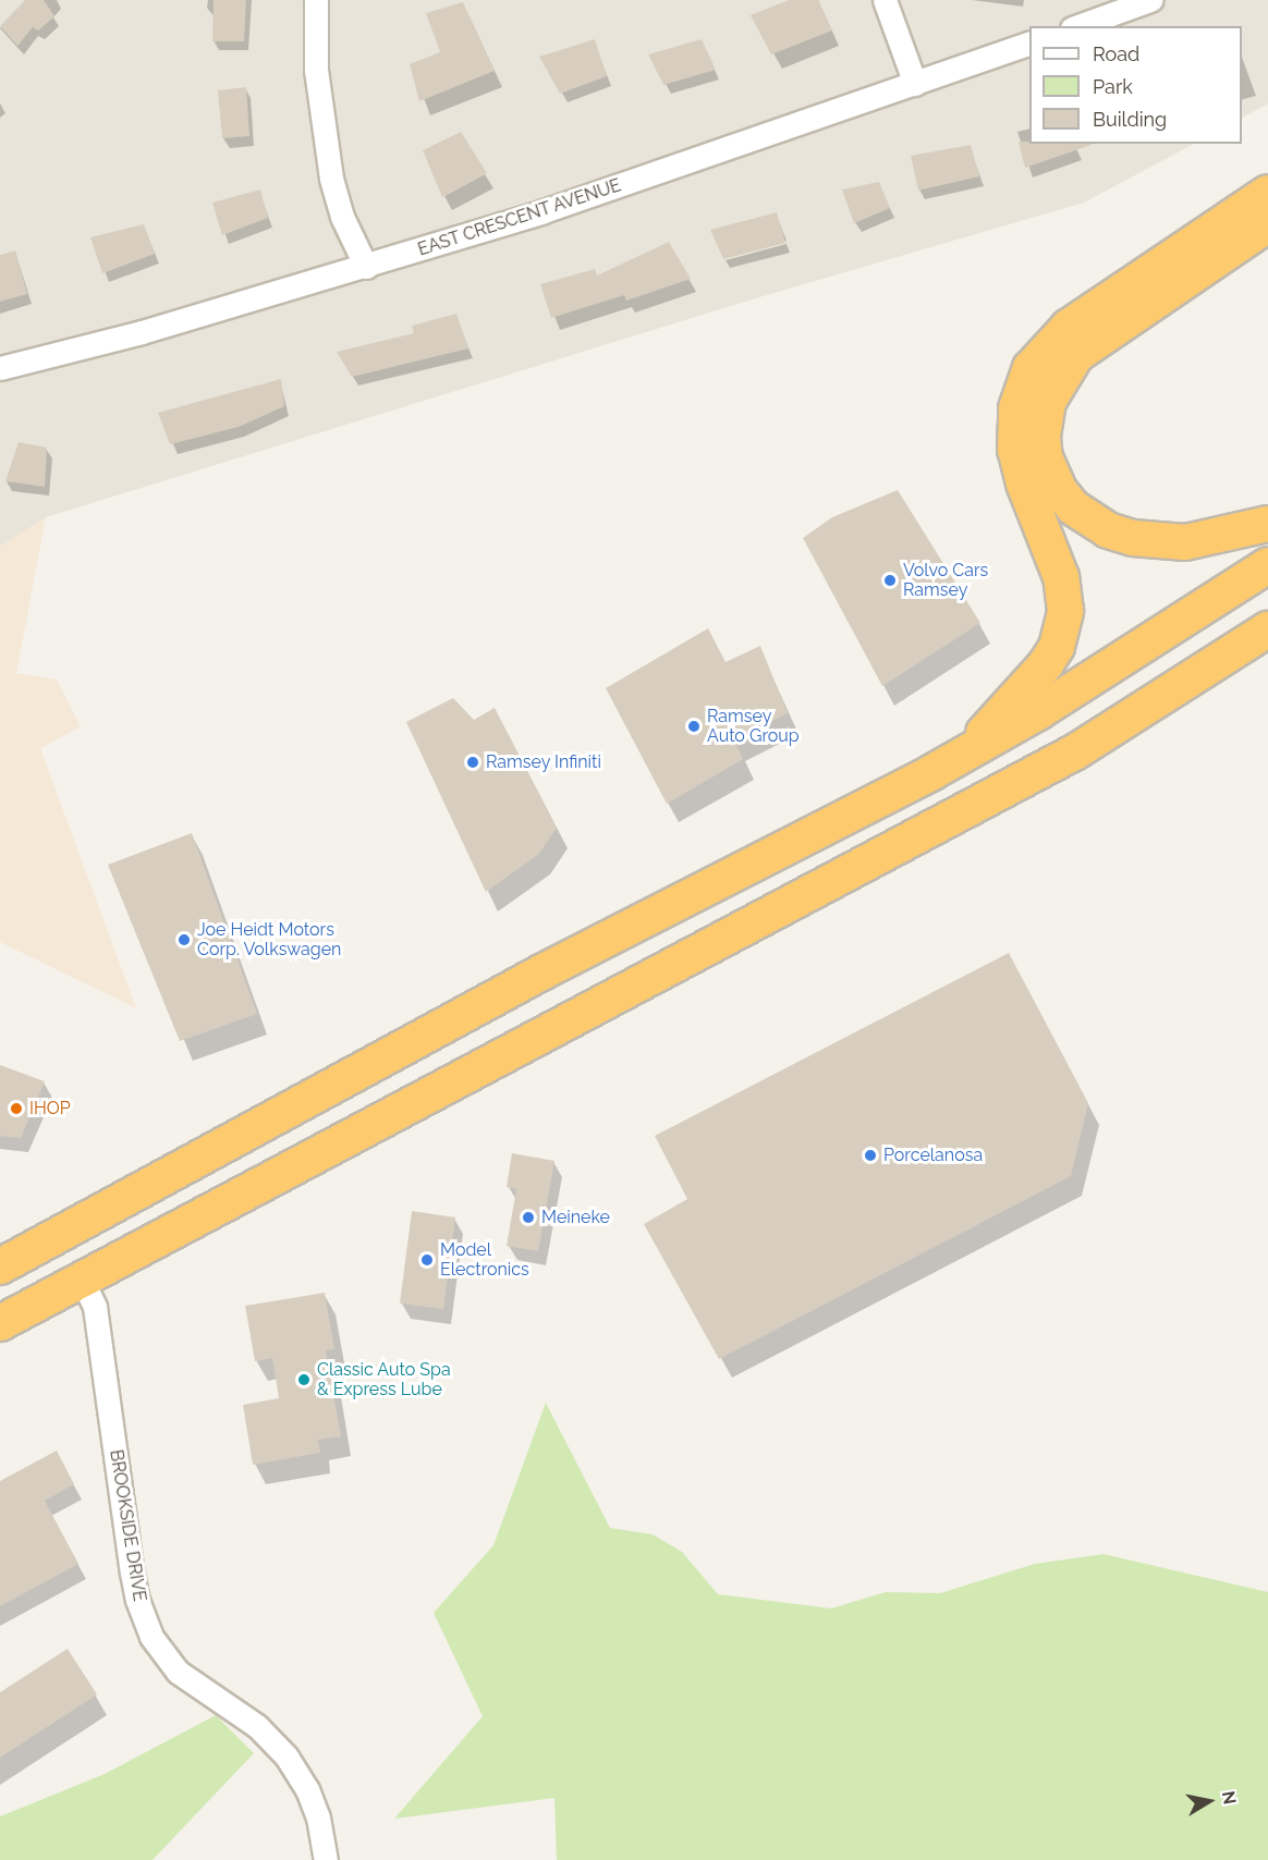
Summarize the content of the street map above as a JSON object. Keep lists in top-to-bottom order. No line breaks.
{"streets":{"street":["EAST CRESCENT AVENUE","BROOKSIDE DRIVE"]},"places":["Volvo Cars Ramsey","Ramsey Auto Group","Ramsey Infiniti","Joe Heidt Motors Corp. Volkswagen","IHOP","Porcelanosa","Meineke","Model Electronics","Classic Auto Spa & Express Lube"],"legend":["Road","Park","Building"],"north":"right"}
